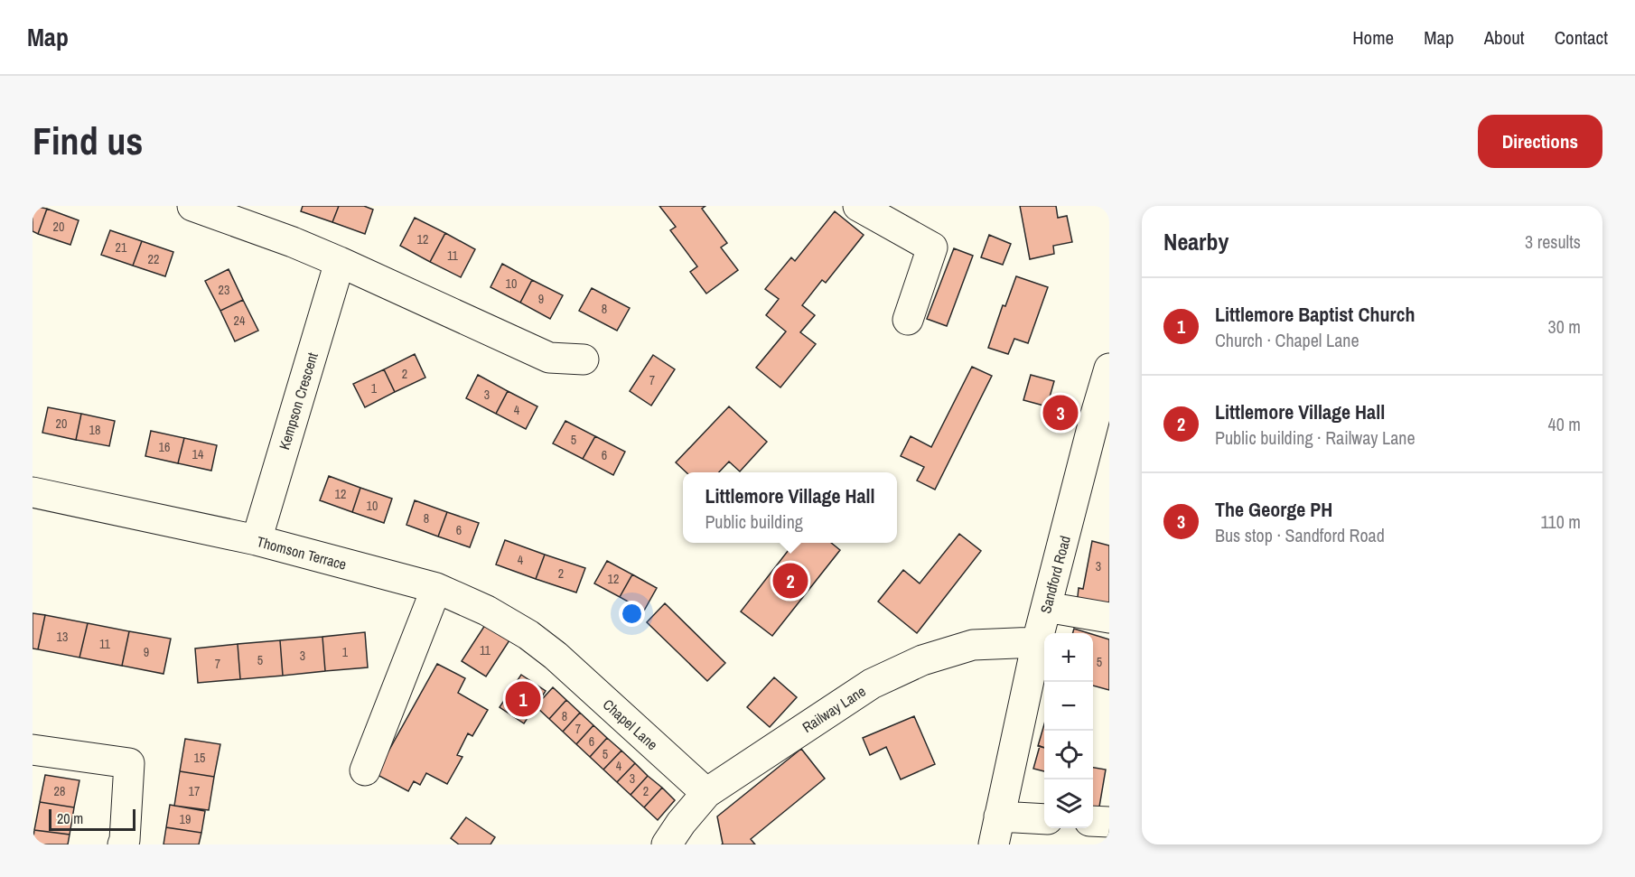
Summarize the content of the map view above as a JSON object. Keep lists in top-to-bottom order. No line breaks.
{"streets":{"street":["Kempson Crescent","Thomson Terrace","Sandford Road","Railway Lane","Chapel Lane"]},"crossings":[["Kempson Crescent","Thomson Terrace"],["Thomson Terrace","Chapel Lane"],["Sandford Road","Railway Lane"],["Railway Lane","Chapel Lane"]],"house_numbers":["20","12","21","11","22","10","23","9","8","24","2","7","1","3","4","20","18","5","16","14","6","12","10","8","6","4","3","2","12","13","11","11","9","1","3","5","5","7","8","7","6","5","15","4","3","28","17","2","19"],"scale_bar":"20 m","page":{"header":"Map","nav":["Home","Map","About","Contact"],"buttons":"Directions","title":"Find us","heading":["Nearby","3 results"],"list":[{"mark":"1","name":"Littlemore Baptist Church","note":"Church · Chapel Lane","value":"30 m"},{"mark":"2","name":"Littlemore Village Hall","note":"Public building · Railway Lane","value":"40 m"},{"mark":"3","name":"The George PH","note":"Bus stop · Sandford Road","value":"110 m"}],"pins":["3","2","1"],"popup":["Littlemore Village Hall","Public building"],"map_buttons":["+","−"],"scale":"20 m"}}
